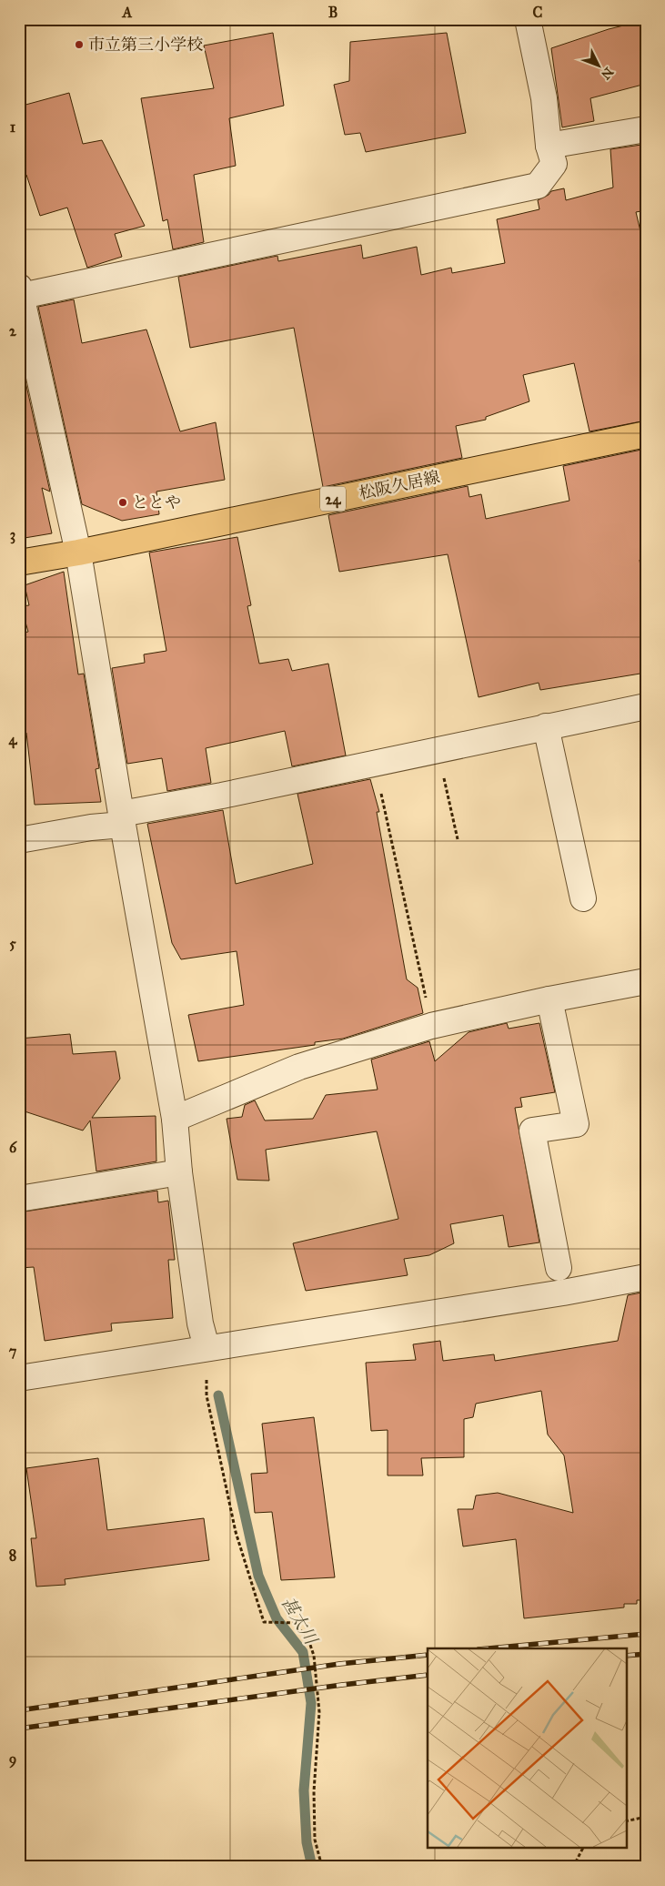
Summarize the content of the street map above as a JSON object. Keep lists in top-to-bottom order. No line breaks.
{"streets":{"main road":["松阪久居線","24"]},"water":["甚太川"],"places":["市立第三小学校","ととや"],"north":"bottom right","grid":{"columns":["A","B","C"],"rows":["1","2","3","4","5","6","7","8","9"]}}
